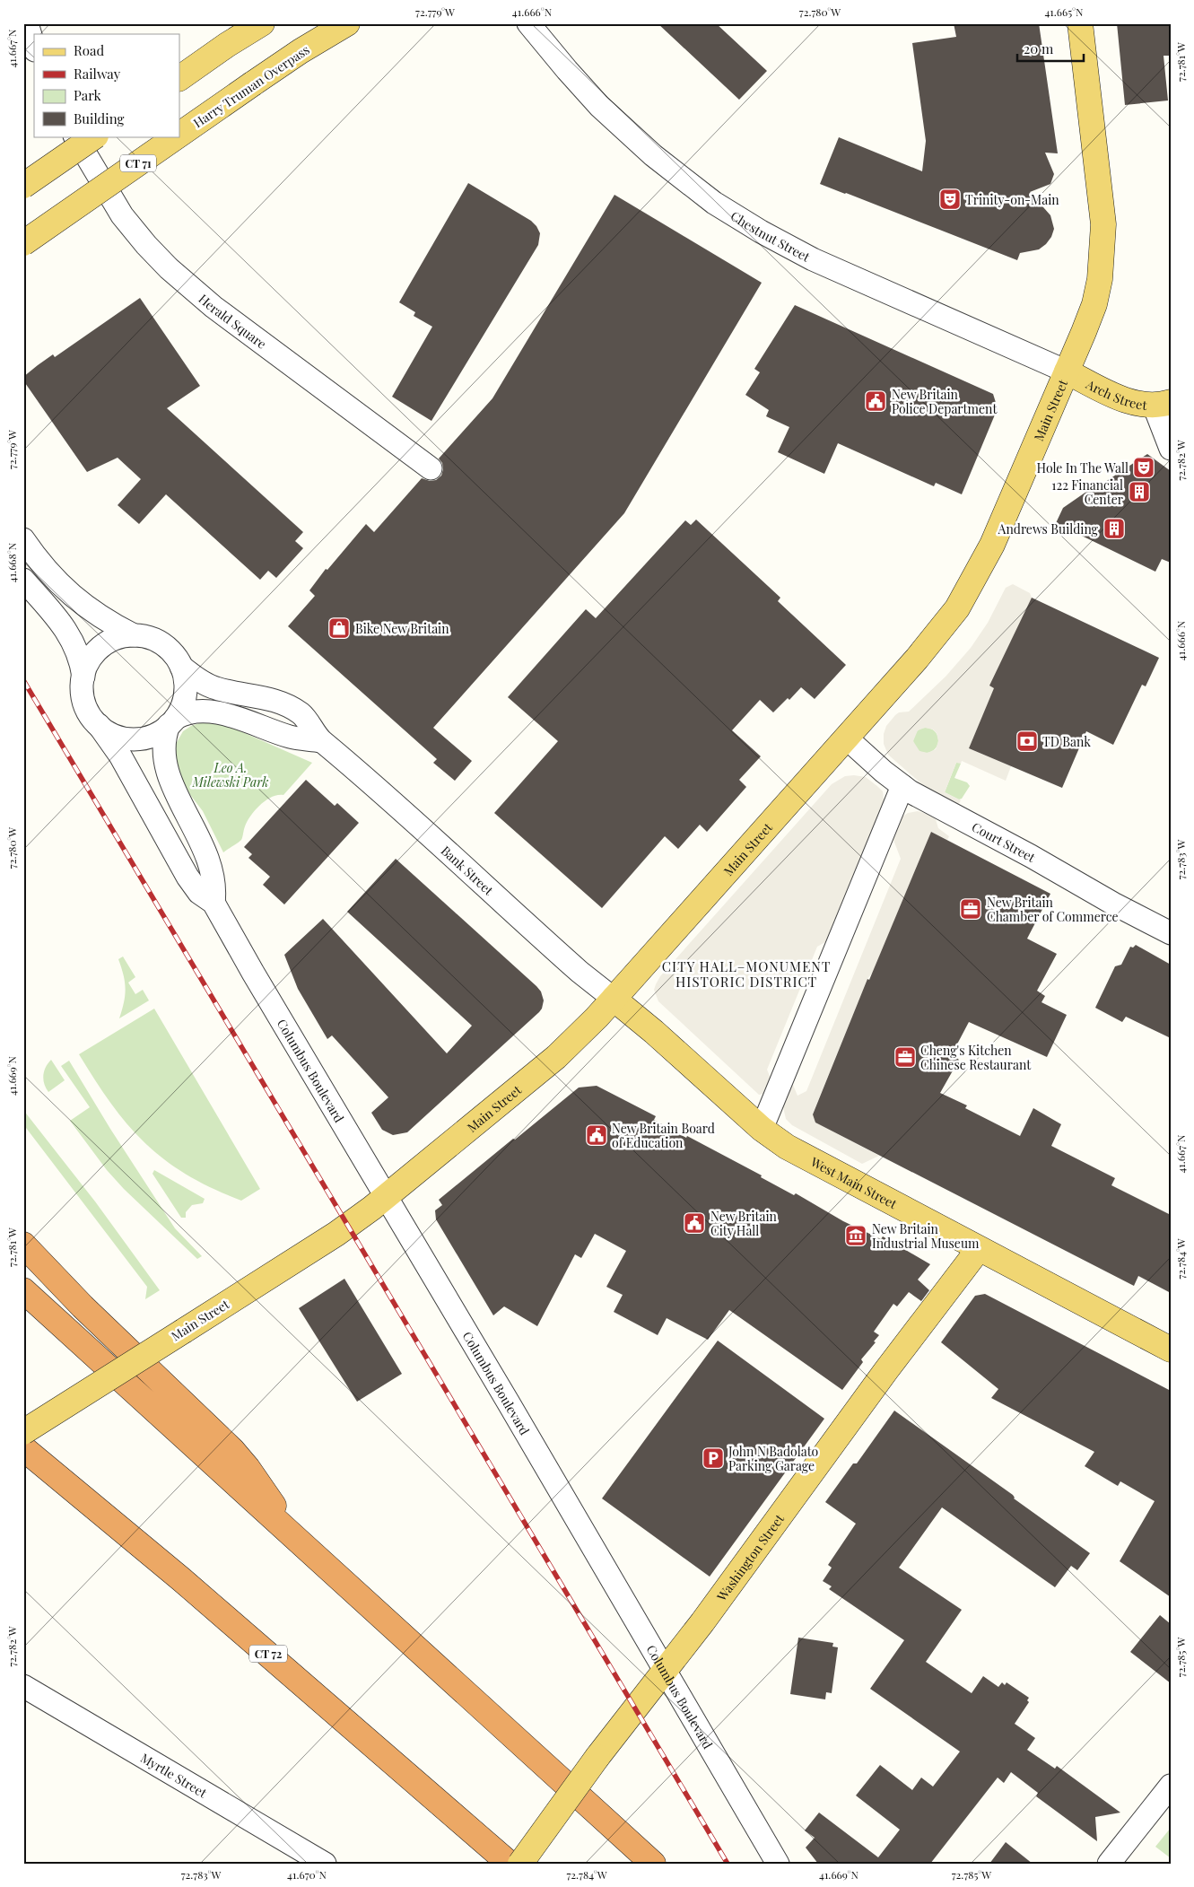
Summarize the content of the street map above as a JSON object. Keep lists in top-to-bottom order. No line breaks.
{"streets":{"highway":["CT 72"],"main road":["Harry Truman Overpass","CT 71","Arch Street","Main Street","West Main Street","Washington Street"],"street":["Chestnut Street","Herald Square","Court Street","Bank Street","Columbus Boulevard","Myrtle Street"]},"crossings":[["Chestnut Street","Arch Street"],["Chestnut Street","Main Street"],["Arch Street","Main Street"],["Main Street","Court Street"],["Main Street","Bank Street"],["Main Street","Columbus Boulevard"],["Main Street","West Main Street"],["Bank Street","Columbus Boulevard"],["Bank Street","West Main Street"],["Columbus Boulevard","Washington Street"],["West Main Street","Washington Street"]],"districts":["CITY HALL–MONUMENT HISTORIC DISTRICT"],"parks":["Leo A. Milewski Park"],"places":{"theatre":["Trinity-on-Main","Hole In The Wall"],"public building":["New Britain Police Department","New Britain Board of Education","New Britain City Hall"],"building":["122 Financial Center","Andrews Building"],"shop":["Bike New Britain"],"bank":["TD Bank"],"office":["New Britain Chamber of Commerce","Cheng's Kitchen Chinese Restaurant"],"museum":["New Britain Industrial Museum"],"parking":["John N Badolato Parking Garage"]},"legend":["Road","Railway","Park","Building"],"scale_bar":"20 m","coordinates":["72.779°W","41.666°N","72.780°W","41.665°N","41.667°N","72.781°W","72.782°W","41.668°N","72.783°W","41.669°N","72.784°W","72.785°W","41.670°N"]}
